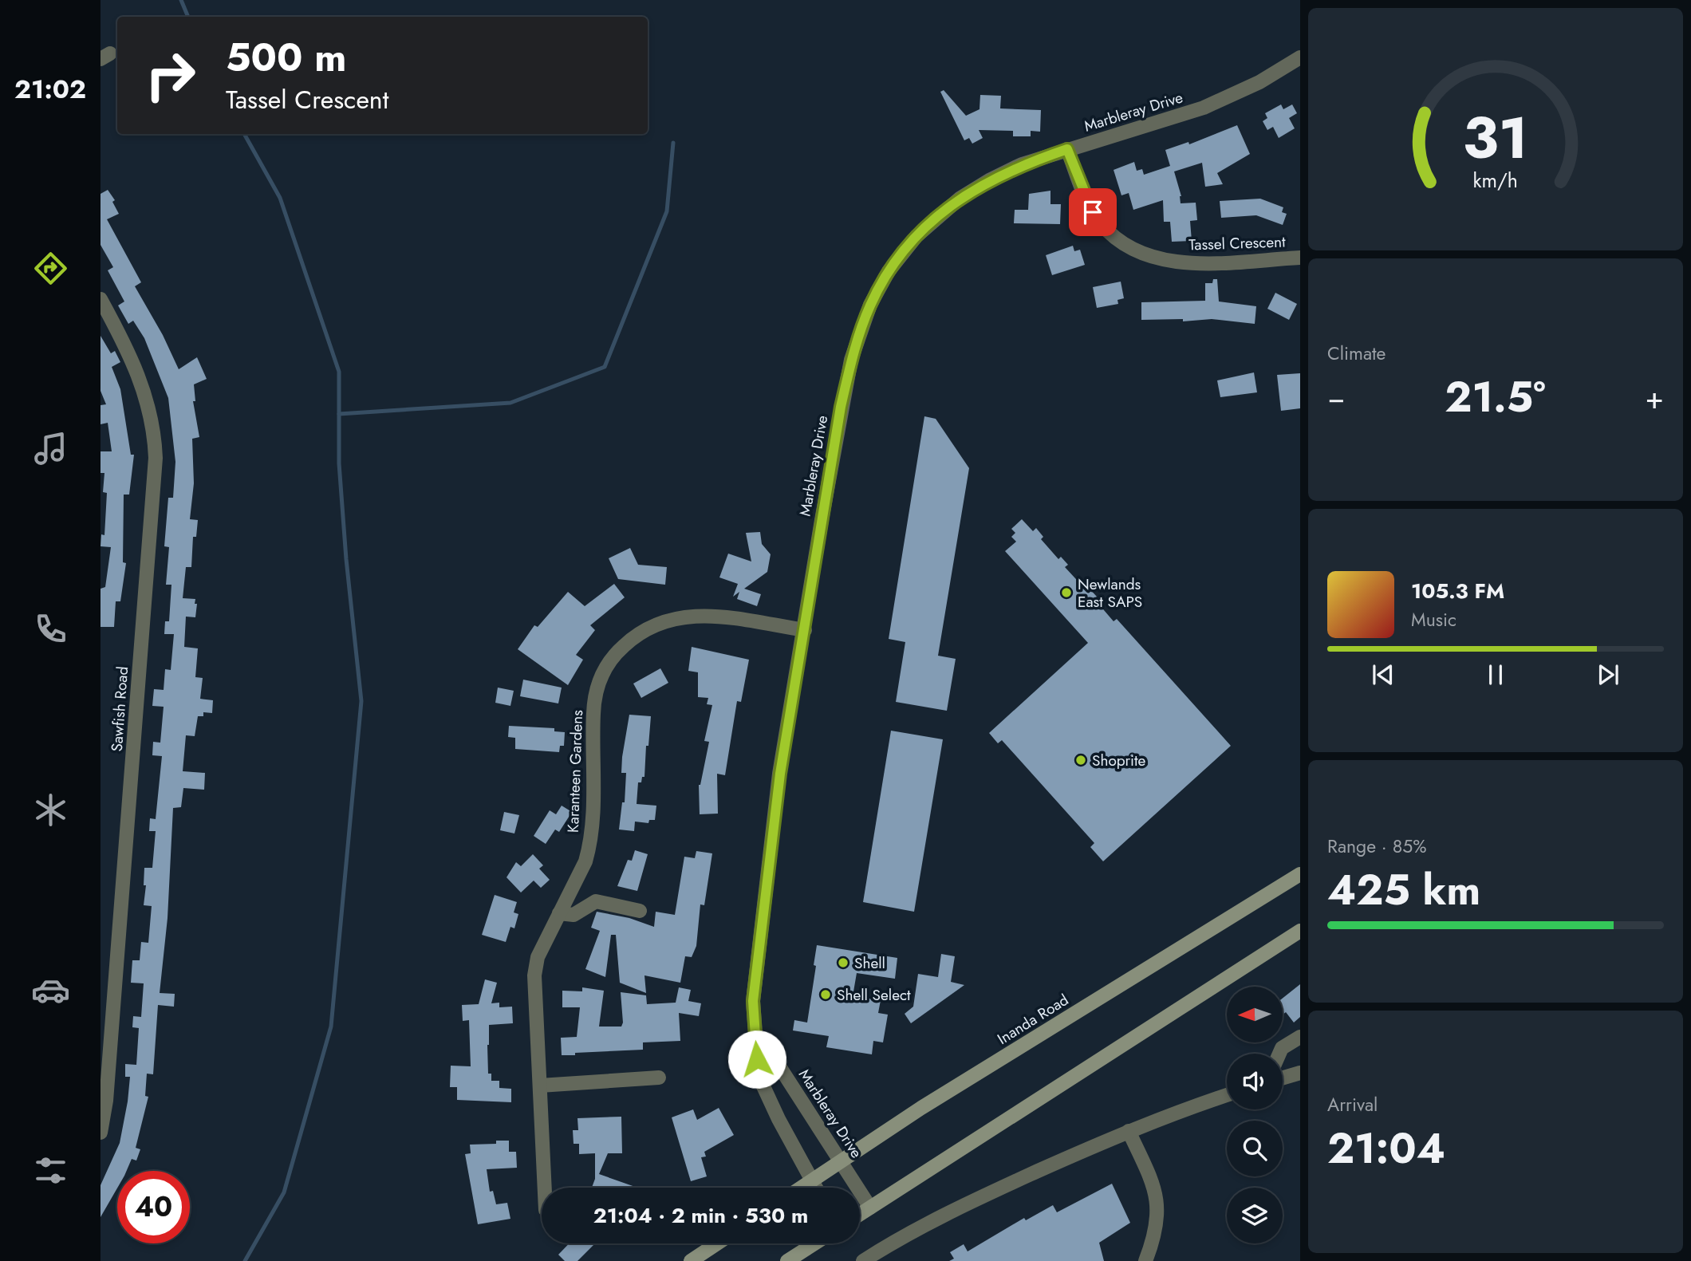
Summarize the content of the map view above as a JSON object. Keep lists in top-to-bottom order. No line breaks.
{"streets":{"main road":["Inanda Road"],"street":["Marbleray Drive","Tassel Crescent","Sawfish Road","Karanteen Gardens"]},"crossings":[["Marbleray Drive","Tassel Crescent"],["Marbleray Drive","Karanteen Gardens"],["Marbleray Drive","Inanda Road"]],"places":["Newlands East SAPS","Shoprite","Shell","Shell Select"],"north":"left","page":{"tabs":"21:02","turn":["500 m","Tassel Crescent"],"tile":["Climate",["Range · 85%","425 km"],["Arrival","21:04"]],"heat":["−","21.5°","+"],"song":["105.3 FM","Music"],"limit":"40","trip":"21:04 · 2 min · 530 m","gauge":["31","km/h"]}}
